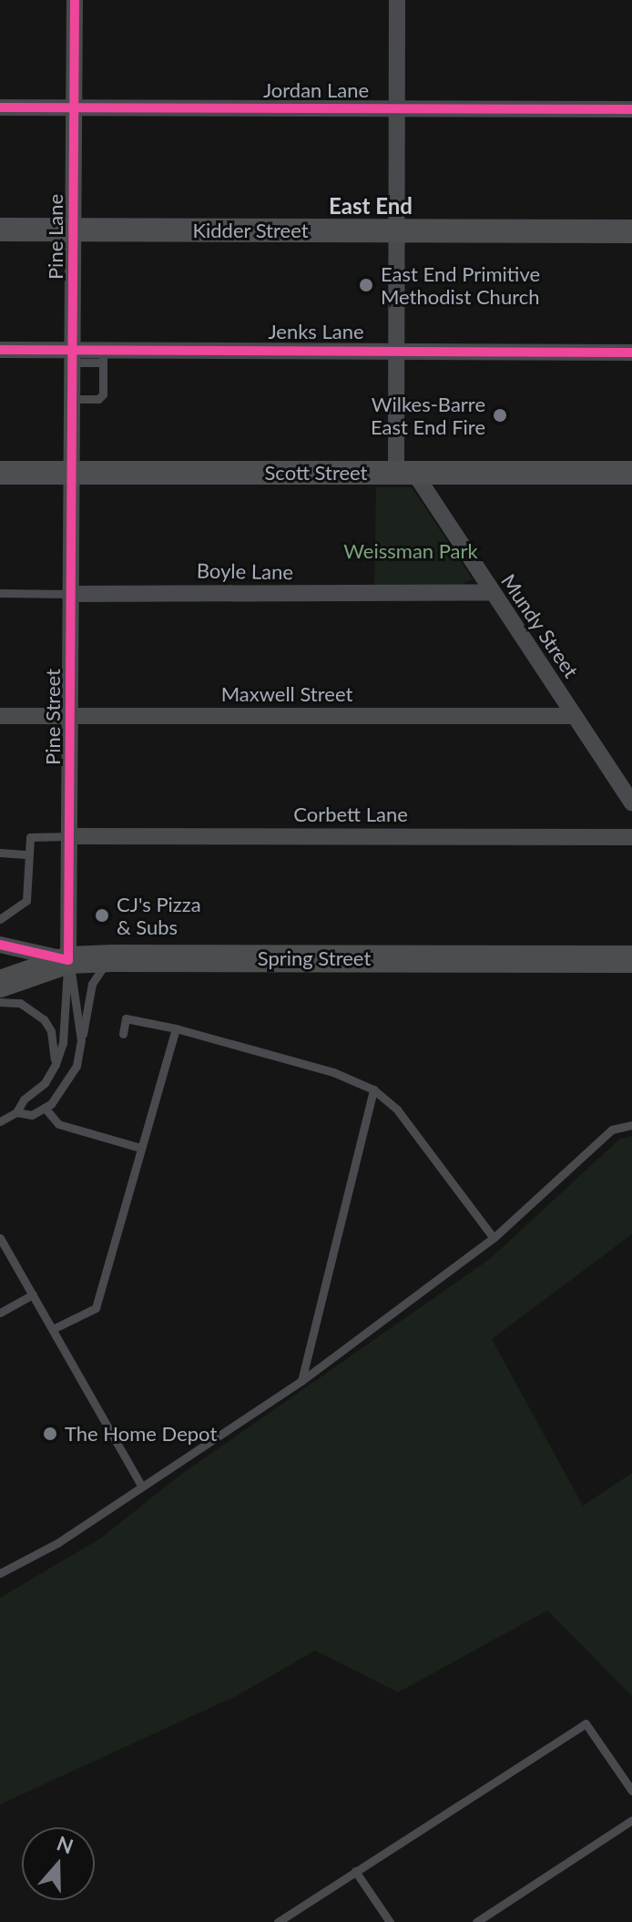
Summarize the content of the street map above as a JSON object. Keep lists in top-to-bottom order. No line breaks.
{"streets":{"main road":["Kidder Street","Scott Street","Spring Street"],"street":["Jordan Lane","Pine Lane","Jenks Lane","Boyle Lane","Mundy Street","Maxwell Street","Pine Street","Corbett Lane"]},"crossings":[["Jordan Lane","Pine Lane"],["Kidder Street","Pine Lane"],["Pine Lane","Jenks Lane"],["Pine Lane","Scott Street"],["Pine Lane","Pine Street"],["Scott Street","Mundy Street"],["Scott Street","Pine Street"],["Boyle Lane","Mundy Street"],["Boyle Lane","Pine Street"],["Mundy Street","Maxwell Street"],["Maxwell Street","Pine Street"],["Pine Street","Corbett Lane"],["Pine Street","Spring Street"]],"districts":["East End"],"parks":["Weissman Park"],"places":["East End Primitive Methodist Church","Wilkes-Barre East End Fire","CJ's Pizza & Subs","The Home Depot"],"north":"top"}
